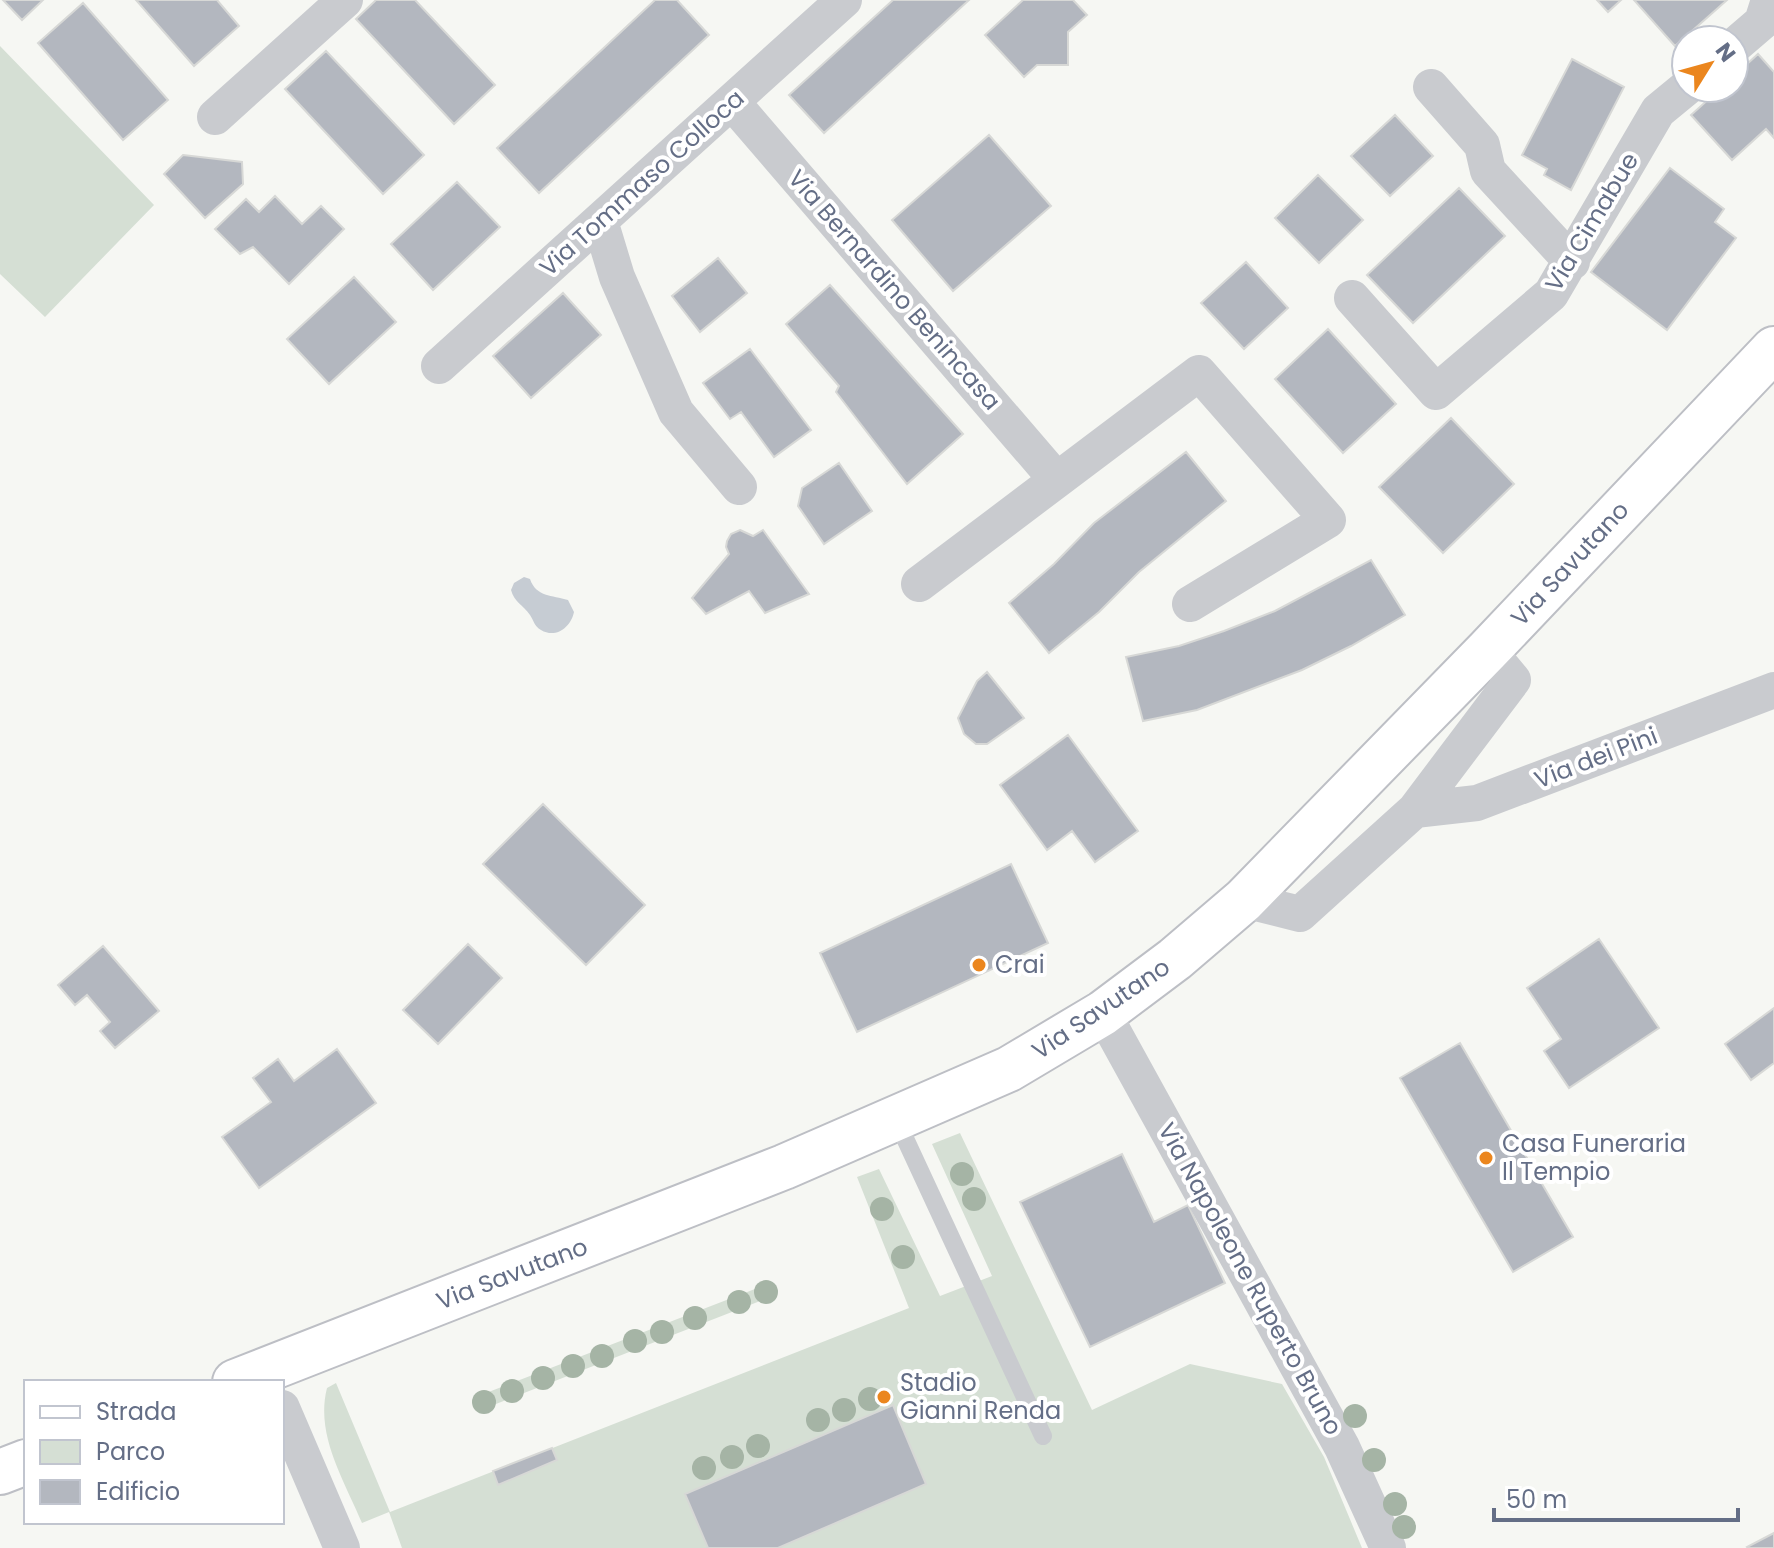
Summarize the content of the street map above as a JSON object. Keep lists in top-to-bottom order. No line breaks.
{"streets":{"street":["Via Tommaso Colloca","Via Cimabue","Via Bernardino Benincasa","Via Savutano","Via dei Pini","Via Napoleone Ruperto Bruno"]},"crossings":[["Via Tommaso Colloca","Via Bernardino Benincasa"],["Via Savutano","Via Napoleone Ruperto Bruno"]],"places":["Crai","Casa Funeraria Il Tempio","Stadio Gianni Renda"],"legend":["Strada","Parco","Edificio"],"scale_bar":"50 m","north":"top right"}
